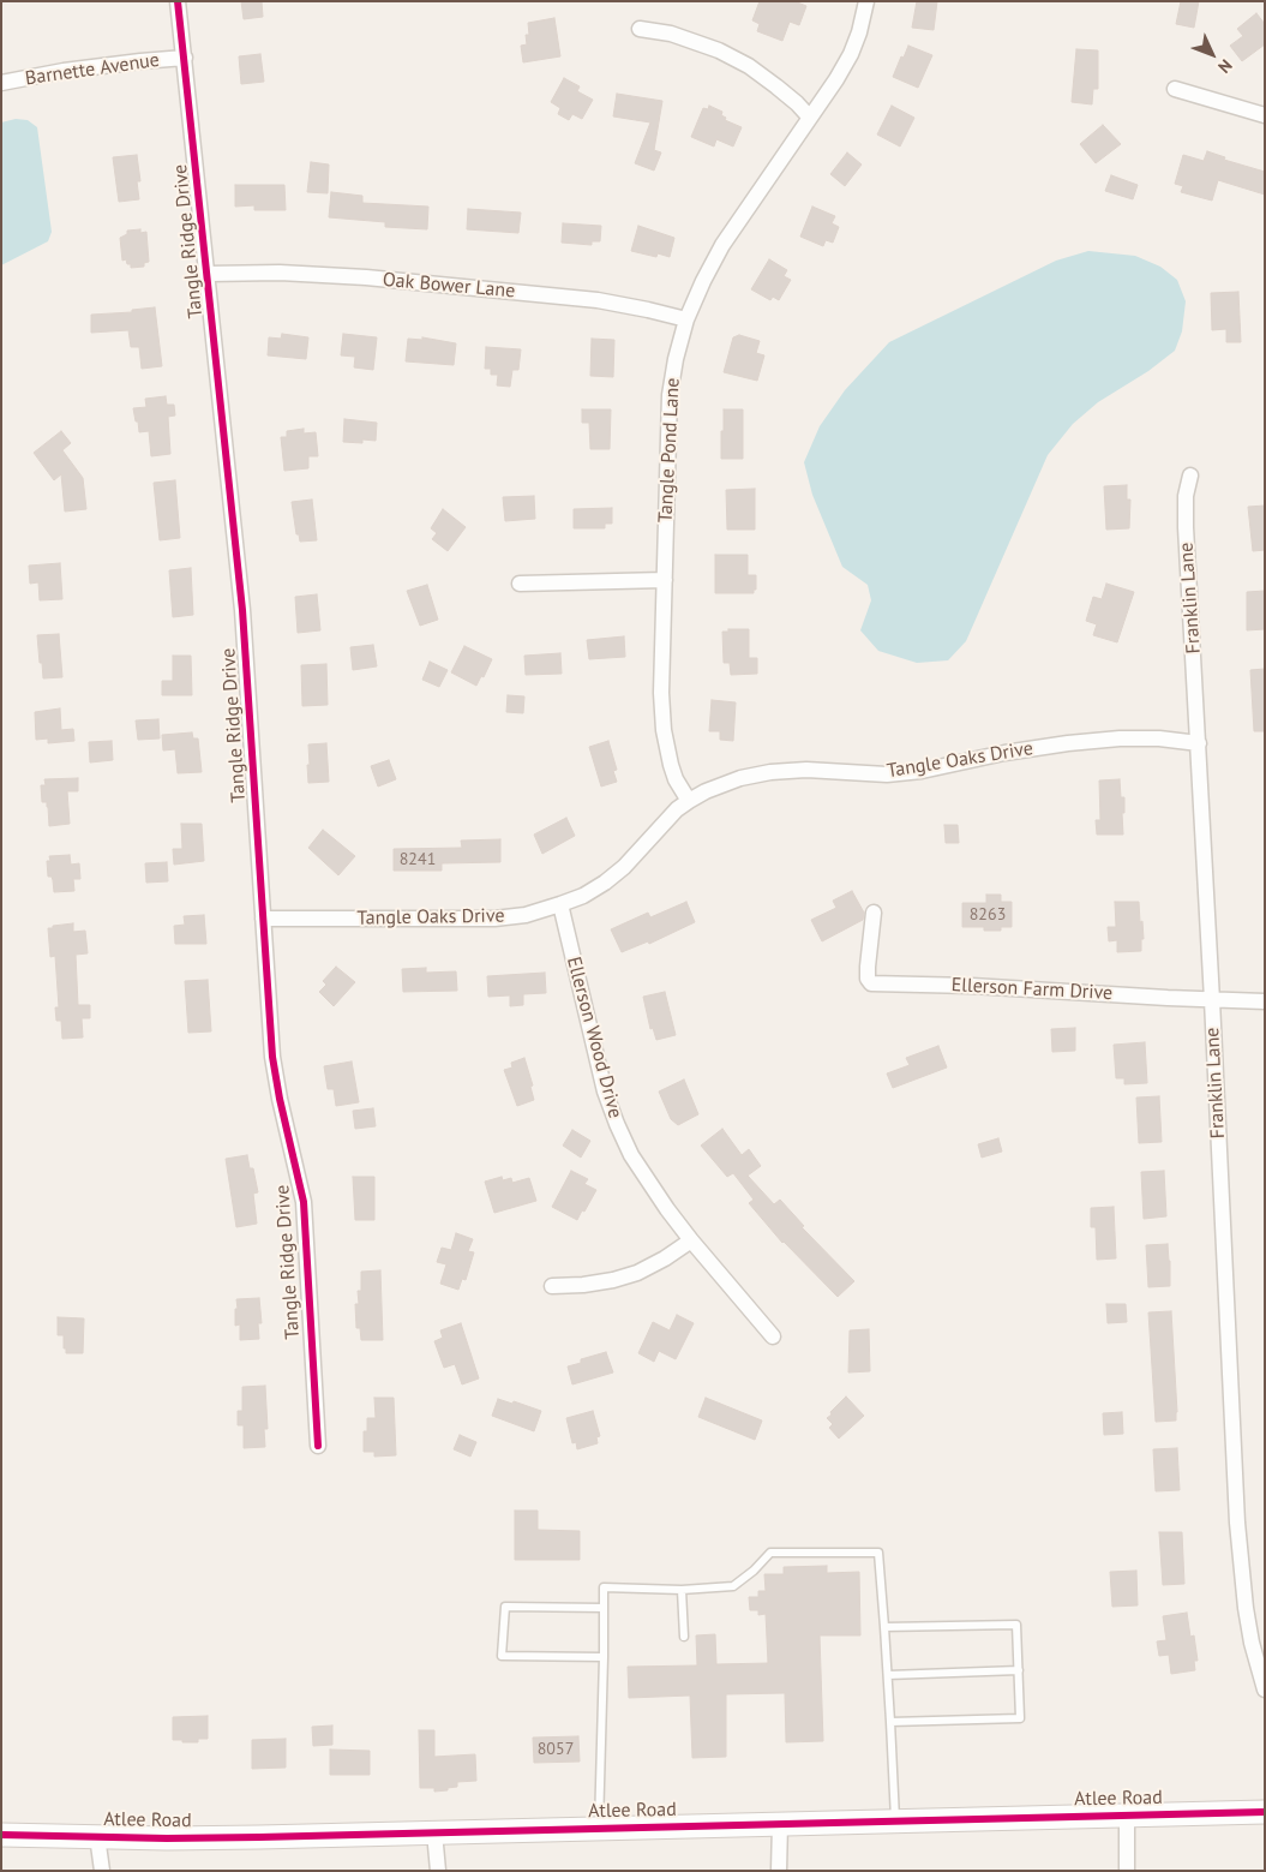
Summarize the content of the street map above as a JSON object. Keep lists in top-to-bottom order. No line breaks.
{"streets":{"main road":["Atlee Road"],"street":["Barnette Avenue","Tangle Ridge Drive","Oak Bower Lane","Tangle Pond Lane","Franklin Lane","Tangle Oaks Drive","Ellerson Farm Drive","Ellerson Wood Drive"]},"crossings":[["Barnette Avenue","Tangle Ridge Drive"],["Tangle Ridge Drive","Oak Bower Lane"],["Tangle Ridge Drive","Tangle Oaks Drive"],["Oak Bower Lane","Tangle Pond Lane"],["Tangle Pond Lane","Tangle Oaks Drive"],["Franklin Lane","Tangle Oaks Drive"],["Franklin Lane","Ellerson Farm Drive"],["Tangle Oaks Drive","Ellerson Wood Drive"]],"house_numbers":["8241","8263","8057"],"north":"bottom right"}
